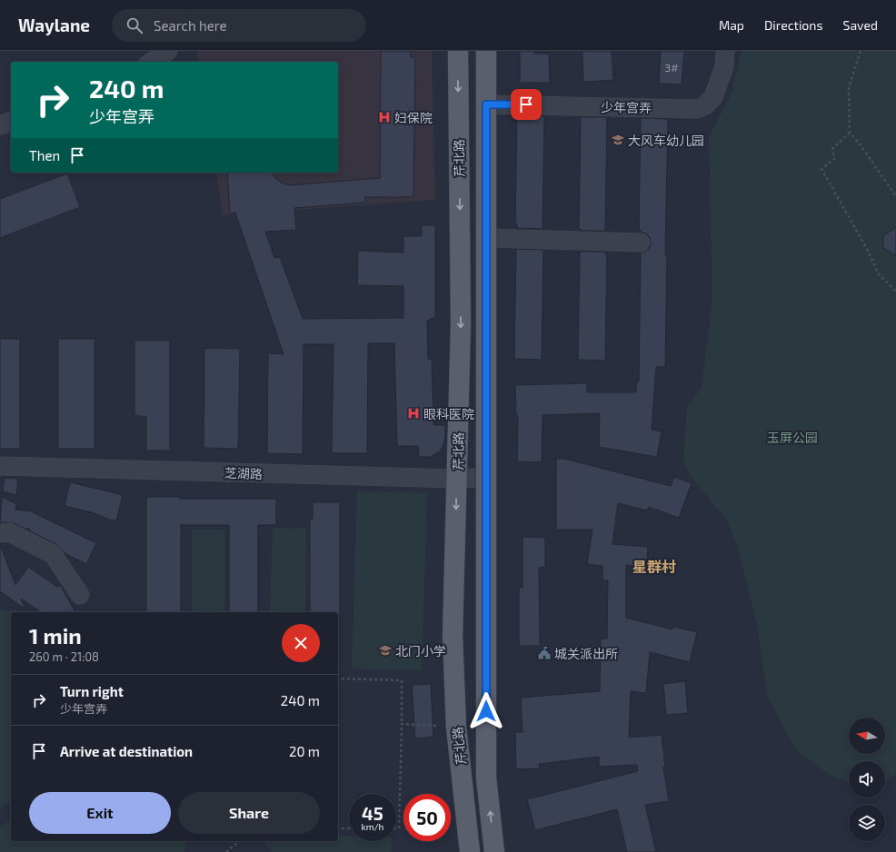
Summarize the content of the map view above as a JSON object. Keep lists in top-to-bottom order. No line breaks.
{"streets":{"main road":["芹北路"],"street":["少年宫弄","芝湖路"]},"crossings":[["少年宫弄","芹北路"],["芹北路","芝湖路"]],"districts":["星群村"],"parks":["玉屏公园"],"places":{"hospital":["妇保院","眼科医院"],"school or university":["大风车幼儿园","北门小学"],"public building":["城关派出所"]},"house_numbers":["3#"],"north":"left","page":{"header":"Waylane","search":"Search here","nav":["Map","Directions","Saved"],"turn":["240 m","少年宫弄"],"then":"Then","heading":["1 min","260 m · 21:08"],"list":[{"name":"Turn right","note":"少年宫弄","value":"240 m"},{"name":"Arrive at destination","value":"20 m"}],"buttons":["Exit","Share"],"speed":"45 km/h","limit":"50"}}
